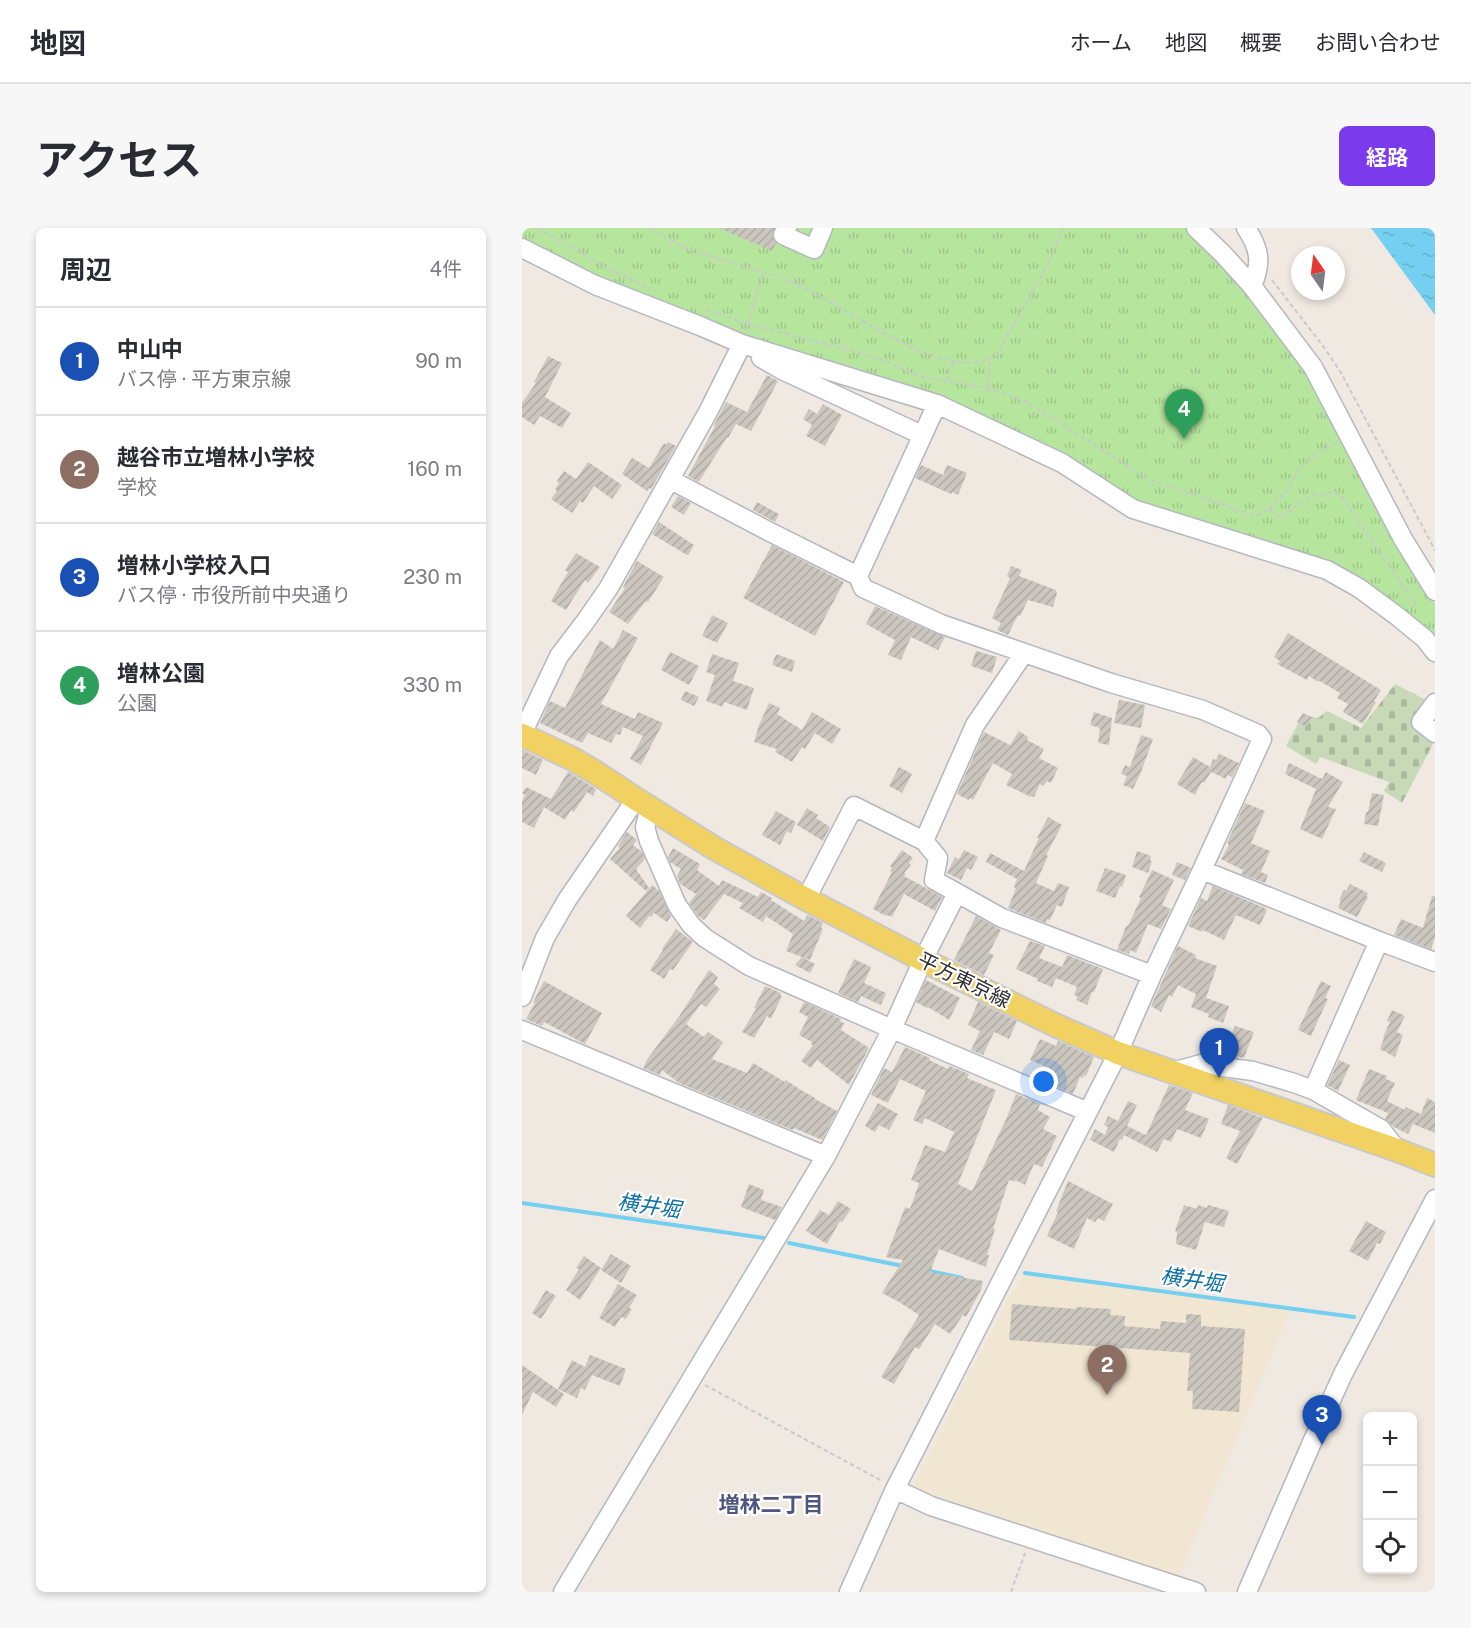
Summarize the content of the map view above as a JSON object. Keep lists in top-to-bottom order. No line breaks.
{"streets":{"main road":["平方東京線"]},"districts":["増林二丁目"],"water":["横井堀"],"north":"top","page":{"header":"地図","nav":["ホーム","地図","概要","お問い合わせ"],"title":"アクセス","buttons":"経路","heading":["周辺","4件"],"list":[{"mark":"1","name":"中山中","note":"バス停 · 平方東京線","value":"90 m"},{"mark":"2","name":"越谷市立増林小学校","note":"学校","value":"160 m"},{"mark":"3","name":"増林小学校入口","note":"バス停 · 市役所前中央通り","value":"230 m"},{"mark":"4","name":"増林公園","note":"公園","value":"330 m"}],"pins":["4","1","2","3"],"map_buttons":["+","−"]}}
